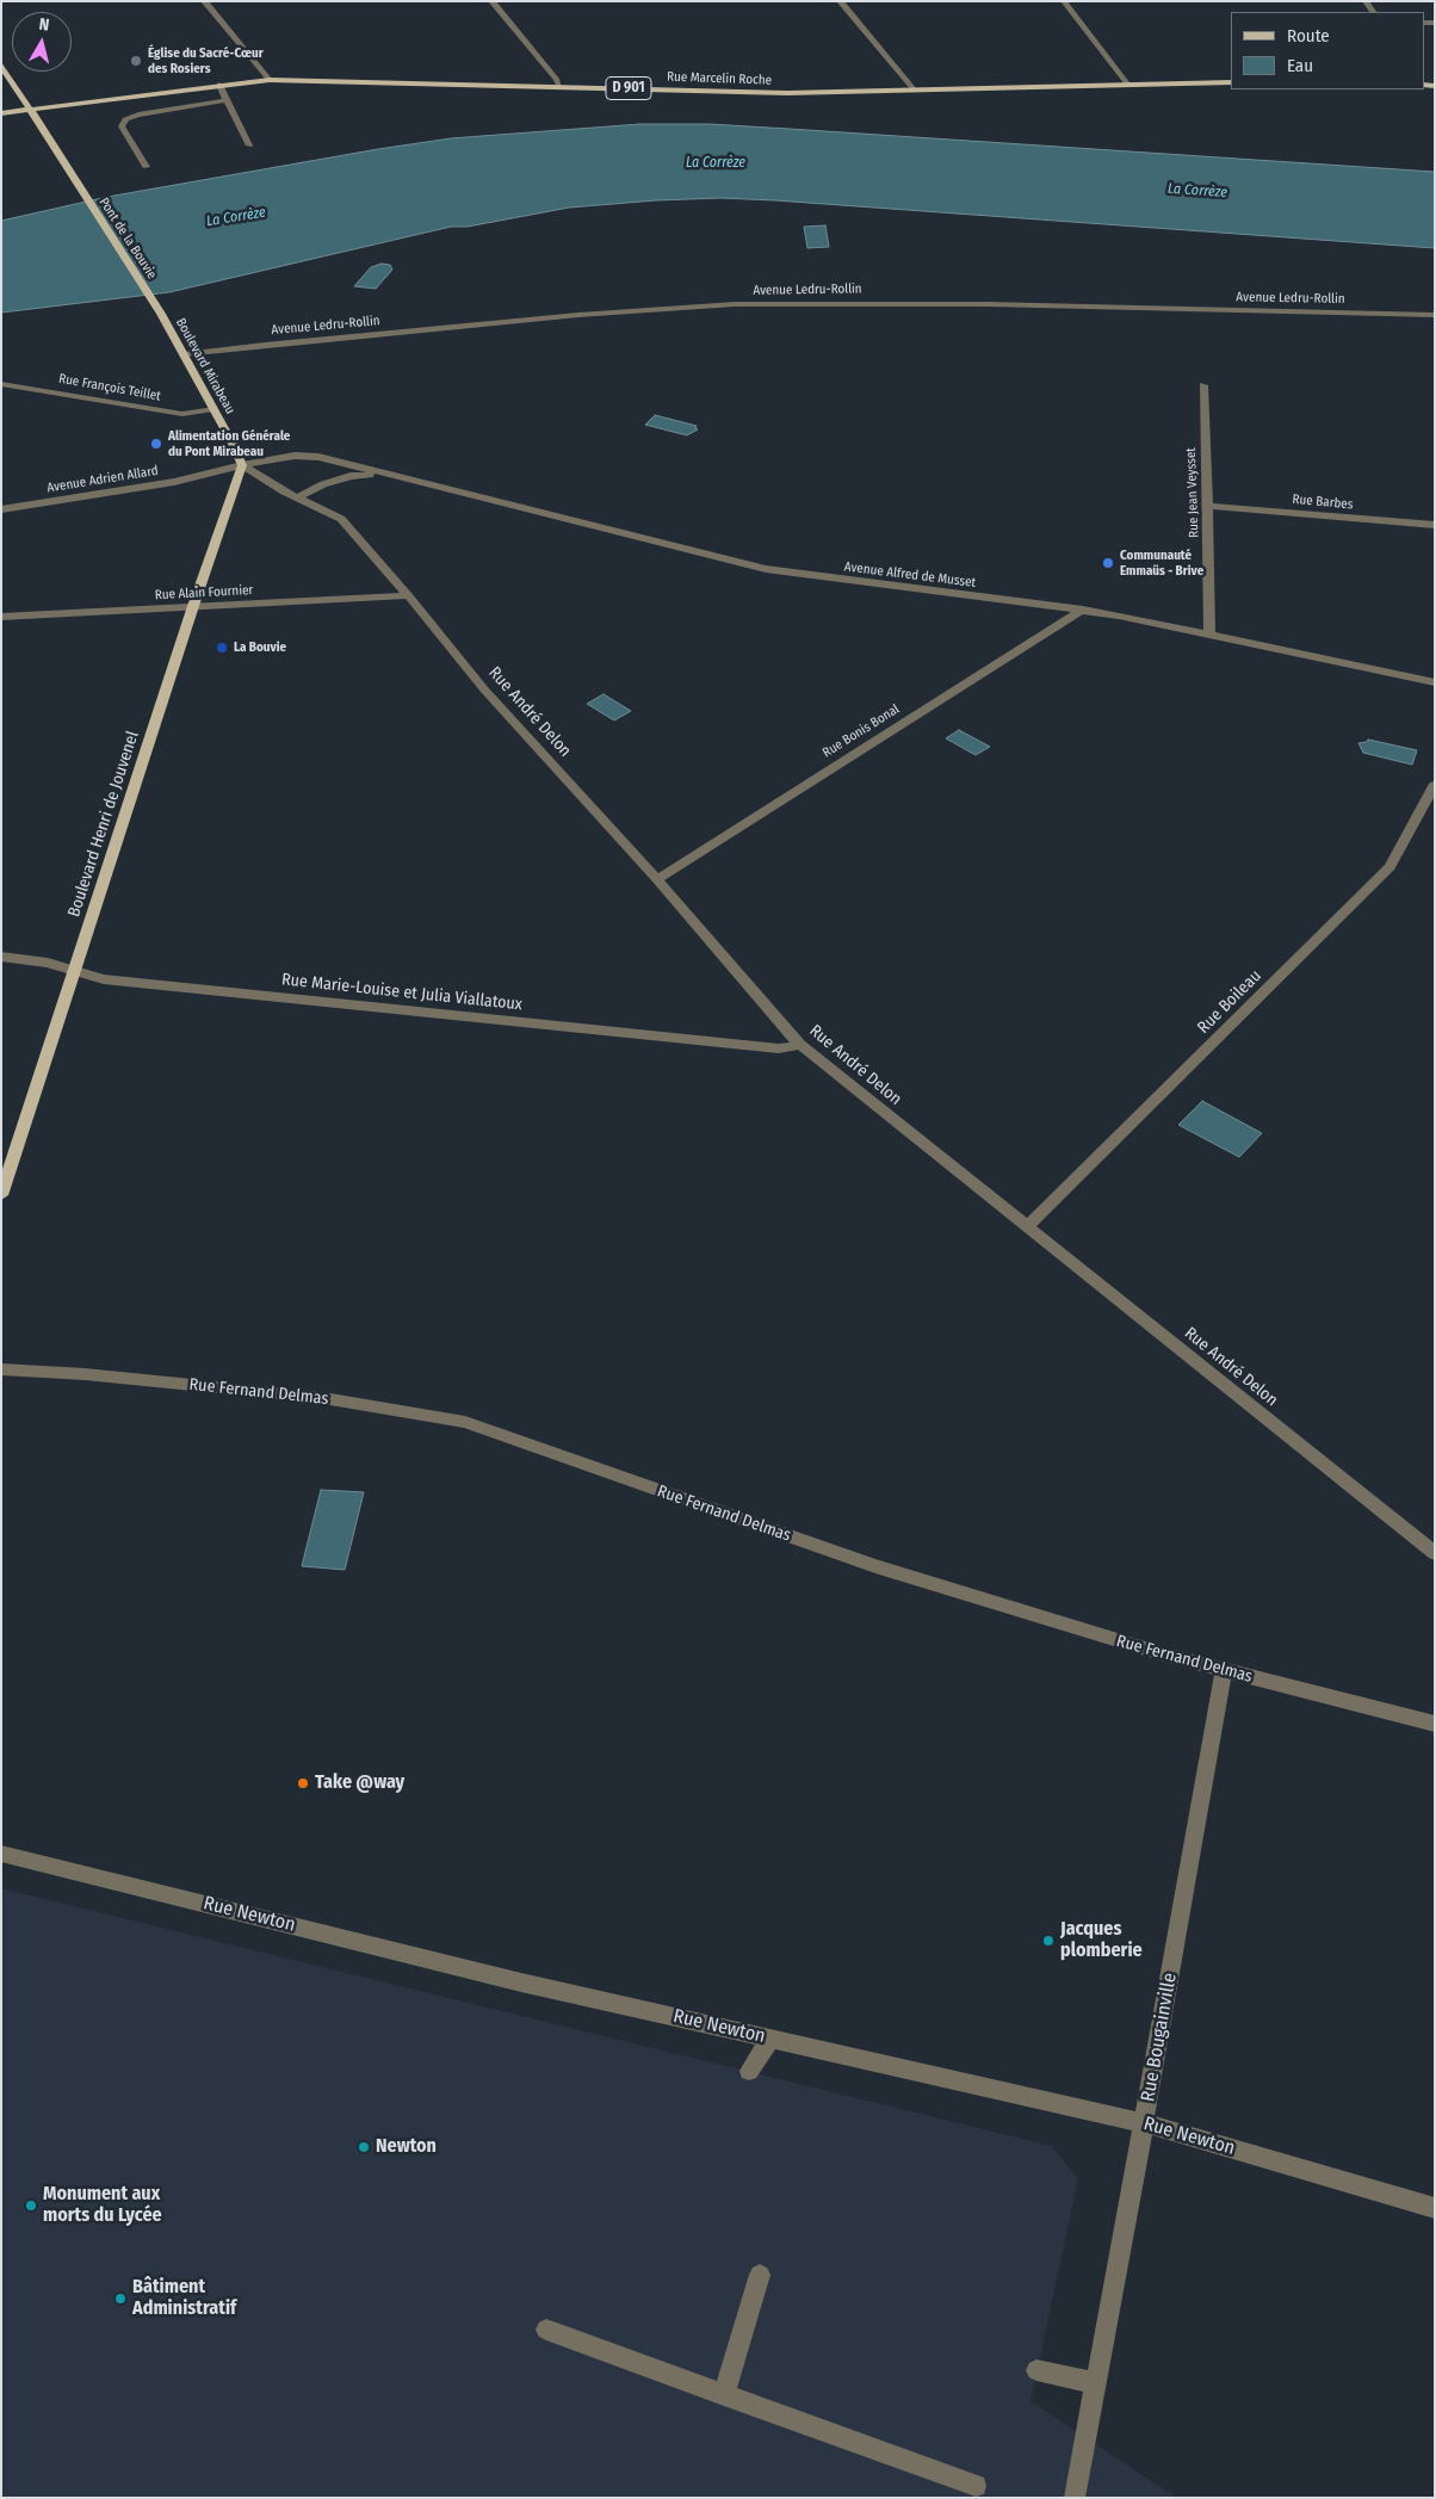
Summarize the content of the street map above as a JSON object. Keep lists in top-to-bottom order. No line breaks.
{"streets":{"main road":["Rue Marcelin Roche","D 901","Pont de la Bouvie","Boulevard Mirabeau","Boulevard Henri de Jouvenel"],"street":["Avenue Ledru-Rollin","Rue François Teillet","Avenue Adrien Allard","Rue Jean Veysset","Rue Barbes","Avenue Alfred de Musset","Rue Alain Fournier","Rue André Delon","Rue Bonis Bonal","Rue Marie-Louise et Julia Viallatoux","Rue Boileau","Rue Fernand Delmas","Rue Newton","Rue Bougainville"]},"crossings":[["Rue Marcelin Roche","D 901"],["Rue Marcelin Roche","Pont de la Bouvie"],["D 901","Pont de la Bouvie"],["Pont de la Bouvie","Boulevard Mirabeau"],["Avenue Ledru-Rollin","Boulevard Mirabeau"],["Boulevard Mirabeau","Rue François Teillet"],["Boulevard Mirabeau","Avenue Adrien Allard"],["Boulevard Mirabeau","Avenue Alfred de Musset"],["Boulevard Mirabeau","Rue André Delon"],["Boulevard Mirabeau","Boulevard Henri de Jouvenel"],["Avenue Adrien Allard","Avenue Alfred de Musset"],["Avenue Adrien Allard","Rue André Delon"],["Avenue Adrien Allard","Boulevard Henri de Jouvenel"],["Rue Jean Veysset","Rue Barbes"],["Rue Jean Veysset","Avenue Alfred de Musset"],["Avenue Alfred de Musset","Rue André Delon"],["Avenue Alfred de Musset","Rue Bonis Bonal"],["Avenue Alfred de Musset","Boulevard Henri de Jouvenel"],["Rue Alain Fournier","Rue André Delon"],["Rue Alain Fournier","Boulevard Henri de Jouvenel"],["Rue André Delon","Rue Bonis Bonal"],["Rue André Delon","Boulevard Henri de Jouvenel"],["Rue André Delon","Rue Marie-Louise et Julia Viallatoux"],["Rue André Delon","Rue Boileau"],["Boulevard Henri de Jouvenel","Rue Marie-Louise et Julia Viallatoux"],["Rue Fernand Delmas","Rue Bougainville"],["Rue Newton","Rue Bougainville"]],"water":["La Corrèze"],"places":["Église du Sacré-Cœur des Rosiers","Alimentation Générale du Pont Mirabeau","Communauté Emmaüs - Brive","La Bouvie","Take @way","Jacques plomberie","Newton","Monument aux morts du Lycée","Bâtiment Administratif"],"legend":["Route","Eau"],"north":"top"}
